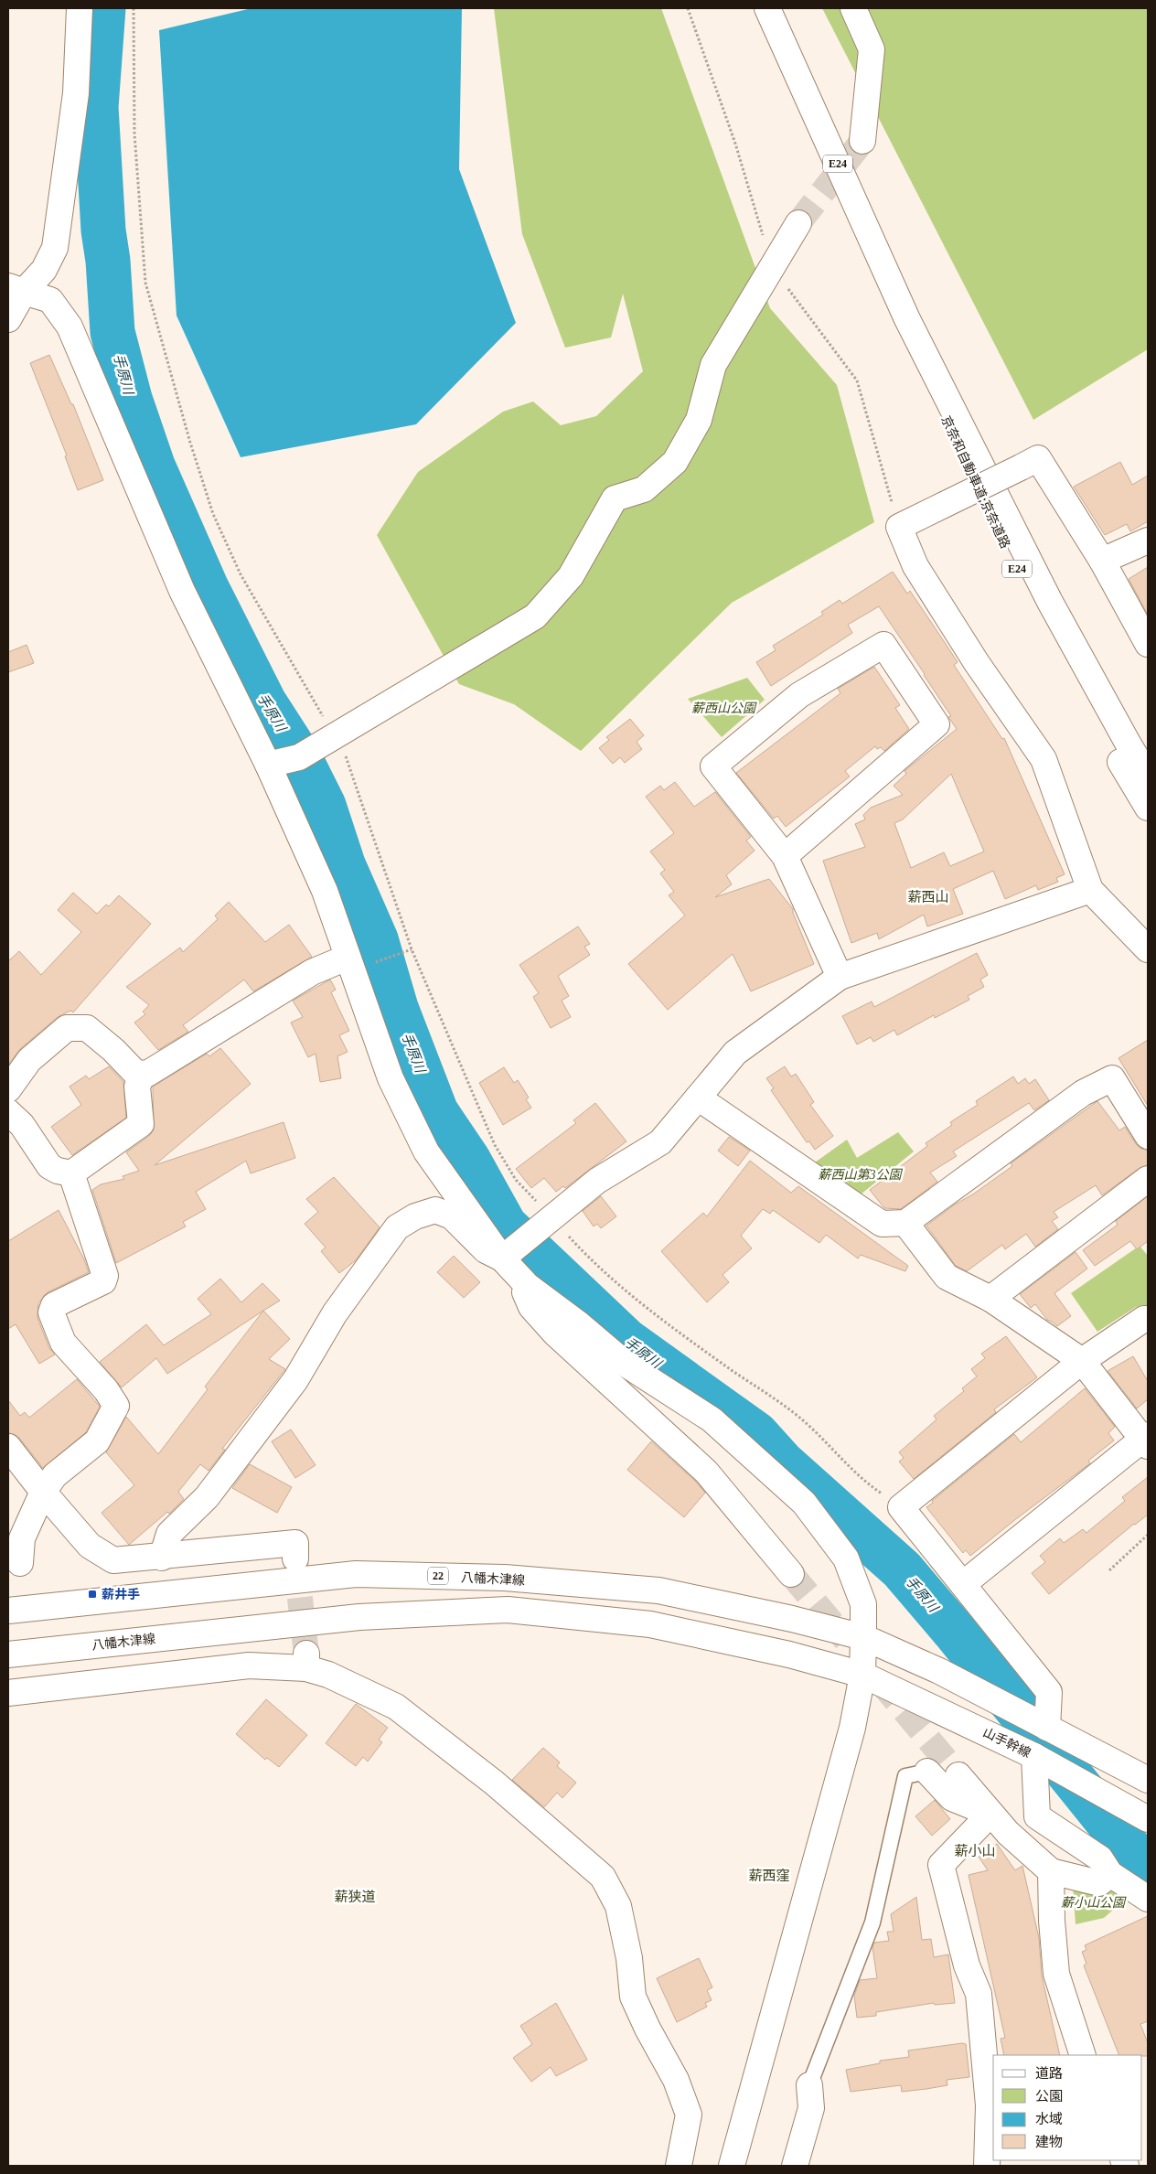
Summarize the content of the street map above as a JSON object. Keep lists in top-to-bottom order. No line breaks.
{"streets":{"main road":["E24","京奈和自動車道;京奈道路","22","八幡木津線","山手幹線"]},"crossings":[["八幡木津線","山手幹線"]],"districts":["薪西山","薪小山","薪西窪","薪狭道"],"water":["手原川"],"parks":["薪西山公園","薪西山第3公園","薪小山公園"],"places":{"transit":["薪井手"]},"legend":["道路","公園","水域","建物"]}
